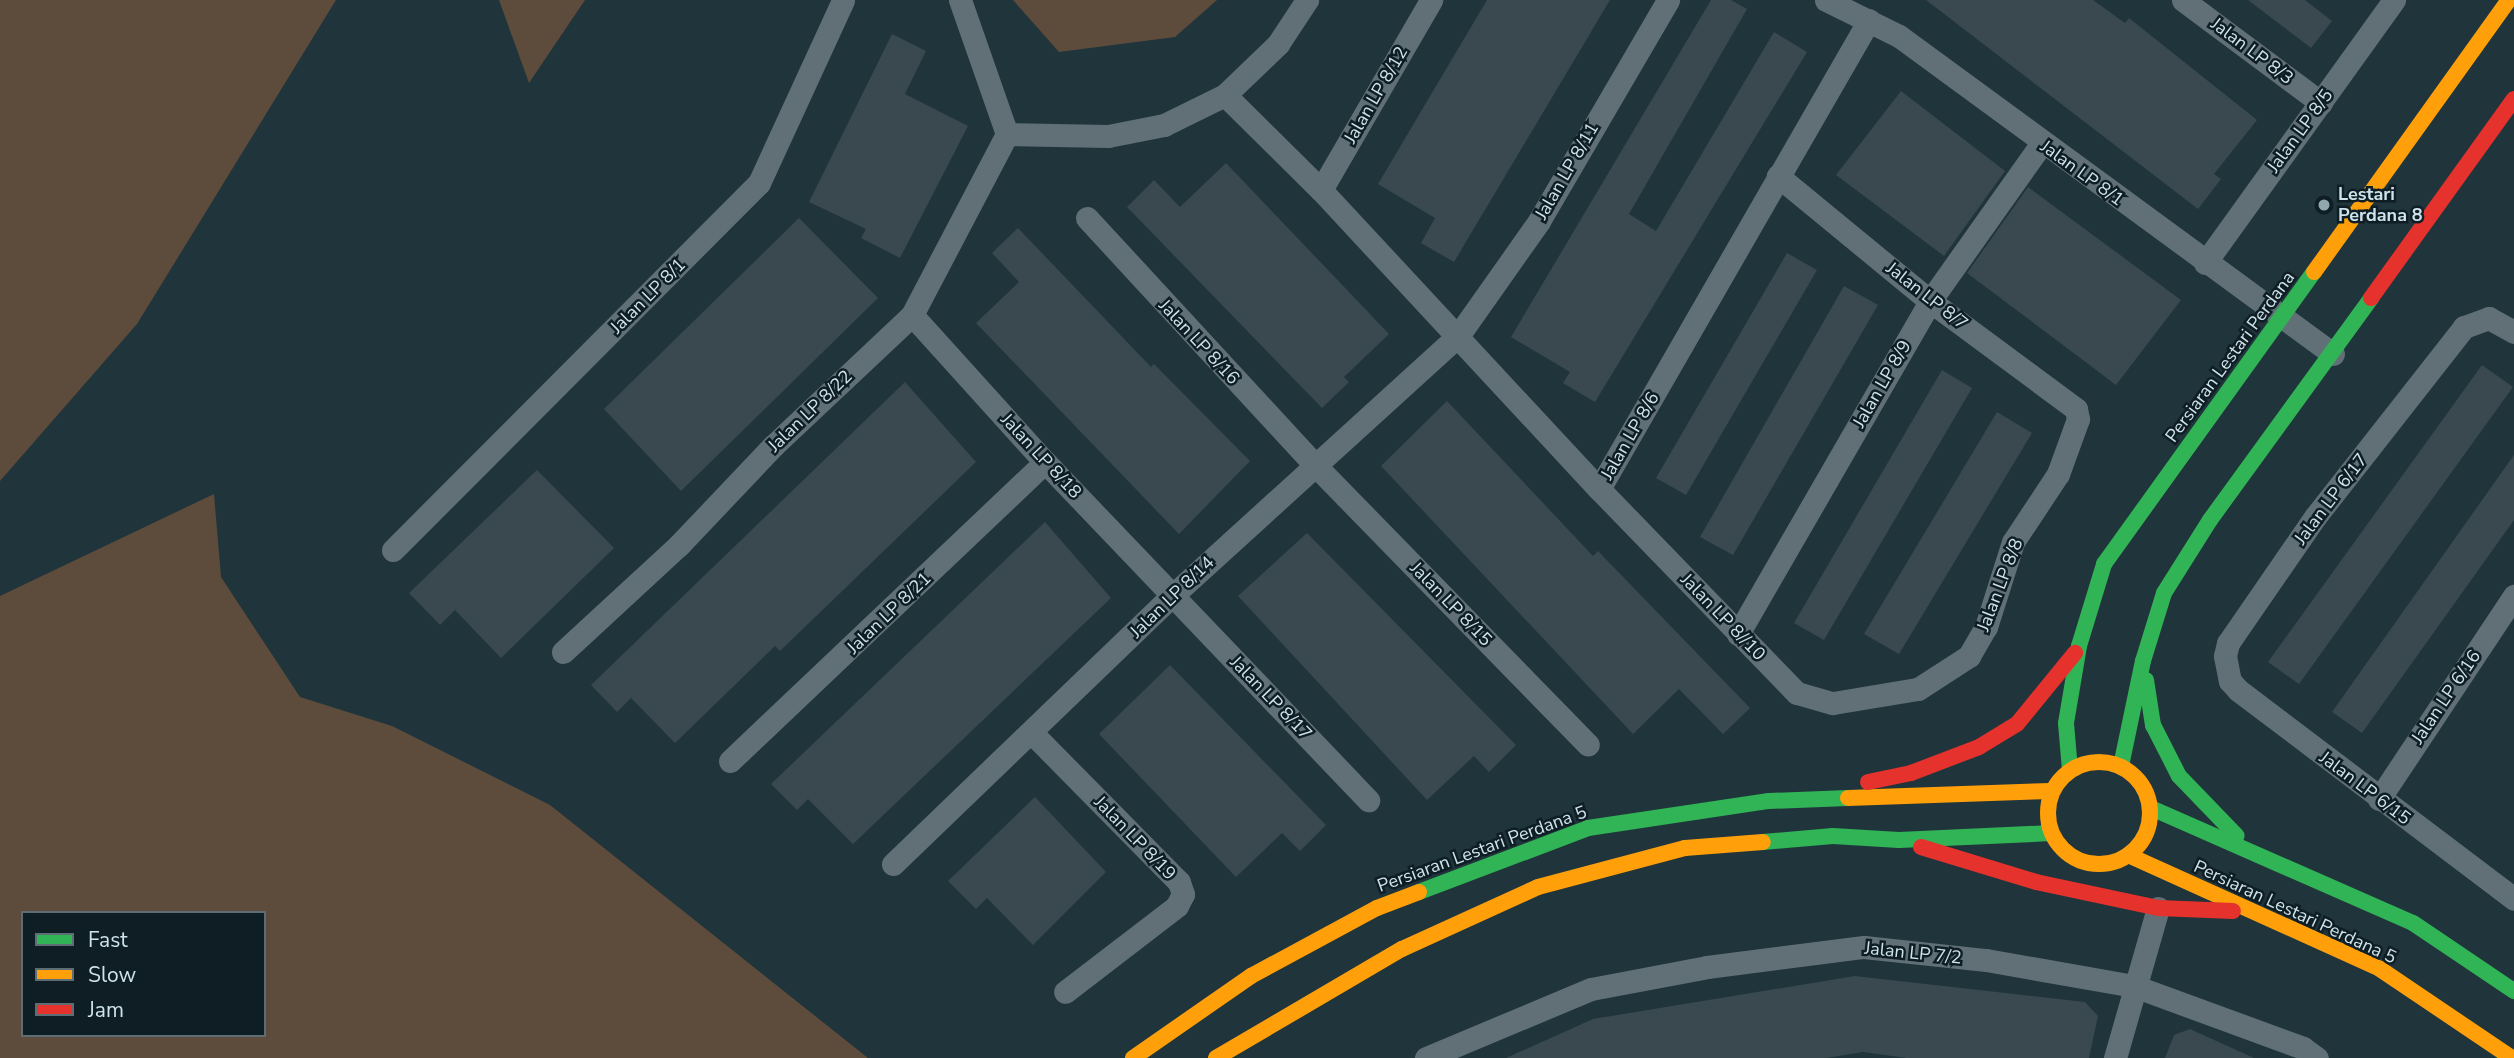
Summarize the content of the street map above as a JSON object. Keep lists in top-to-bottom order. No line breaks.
{"streets":{"main road":["Persiaran Lestari Perdana","Persiaran Lestari Perdana 5"],"street":["Jalan LP 8/3","Jalan LP 8/12","Jalan LP 8/5","Jalan LP 8/11","Jalan LP 8/1","Jalan LP 8/7","Jalan LP 8/16","Jalan LP 8/9","Jalan LP 8/22","Jalan LP 8/6","Jalan LP 8/18","Jalan LP 6/17","Jalan LP 8/8","Jalan LP 8/14","Jalan LP 8/15","Jalan LP 8/21","Jalan LP 8//10","Jalan LP 6/16","Jalan LP 8/17","Jalan LP 6/15","Jalan LP 8/19","Jalan LP 7/2"]},"crossings":[["Jalan LP 8/3","Jalan LP 8/5"],["Jalan LP 8/12","Jalan LP 8/6"],["Jalan LP 8/5","Jalan LP 8/1"],["Jalan LP 8/11","Jalan LP 8/6"],["Jalan LP 8/11","Jalan LP 8/14"],["Jalan LP 8/1","Persiaran Lestari Perdana"],["Jalan LP 8/1","Jalan LP 8/9"],["Jalan LP 8/1","Jalan LP 8/6"],["Jalan LP 8/7","Jalan LP 8/9"],["Jalan LP 8/7","Jalan LP 8/6"],["Jalan LP 8/7","Jalan LP 8/8"],["Jalan LP 8/16","Jalan LP 8/14"],["Jalan LP 8/16","Jalan LP 8/15"],["Persiaran Lestari Perdana","Persiaran Lestari Perdana 5"],["Jalan LP 8/9","Jalan LP 8//10"],["Jalan LP 8/22","Jalan LP 8/18"],["Jalan LP 8/6","Jalan LP 8/14"],["Jalan LP 8/6","Jalan LP 8//10"],["Jalan LP 8/18","Jalan LP 8/14"],["Jalan LP 8/18","Jalan LP 8/21"],["Jalan LP 8/18","Jalan LP 8/17"],["Jalan LP 6/17","Jalan LP 6/15"],["Jalan LP 8/8","Jalan LP 8//10"],["Jalan LP 8/14","Jalan LP 8/15"],["Jalan LP 8/14","Jalan LP 8/17"],["Jalan LP 8/14","Jalan LP 8/19"],["Jalan LP 6/16","Jalan LP 6/15"]],"places":["Lestari Perdana 8"],"legend":["Fast","Slow","Jam"]}
